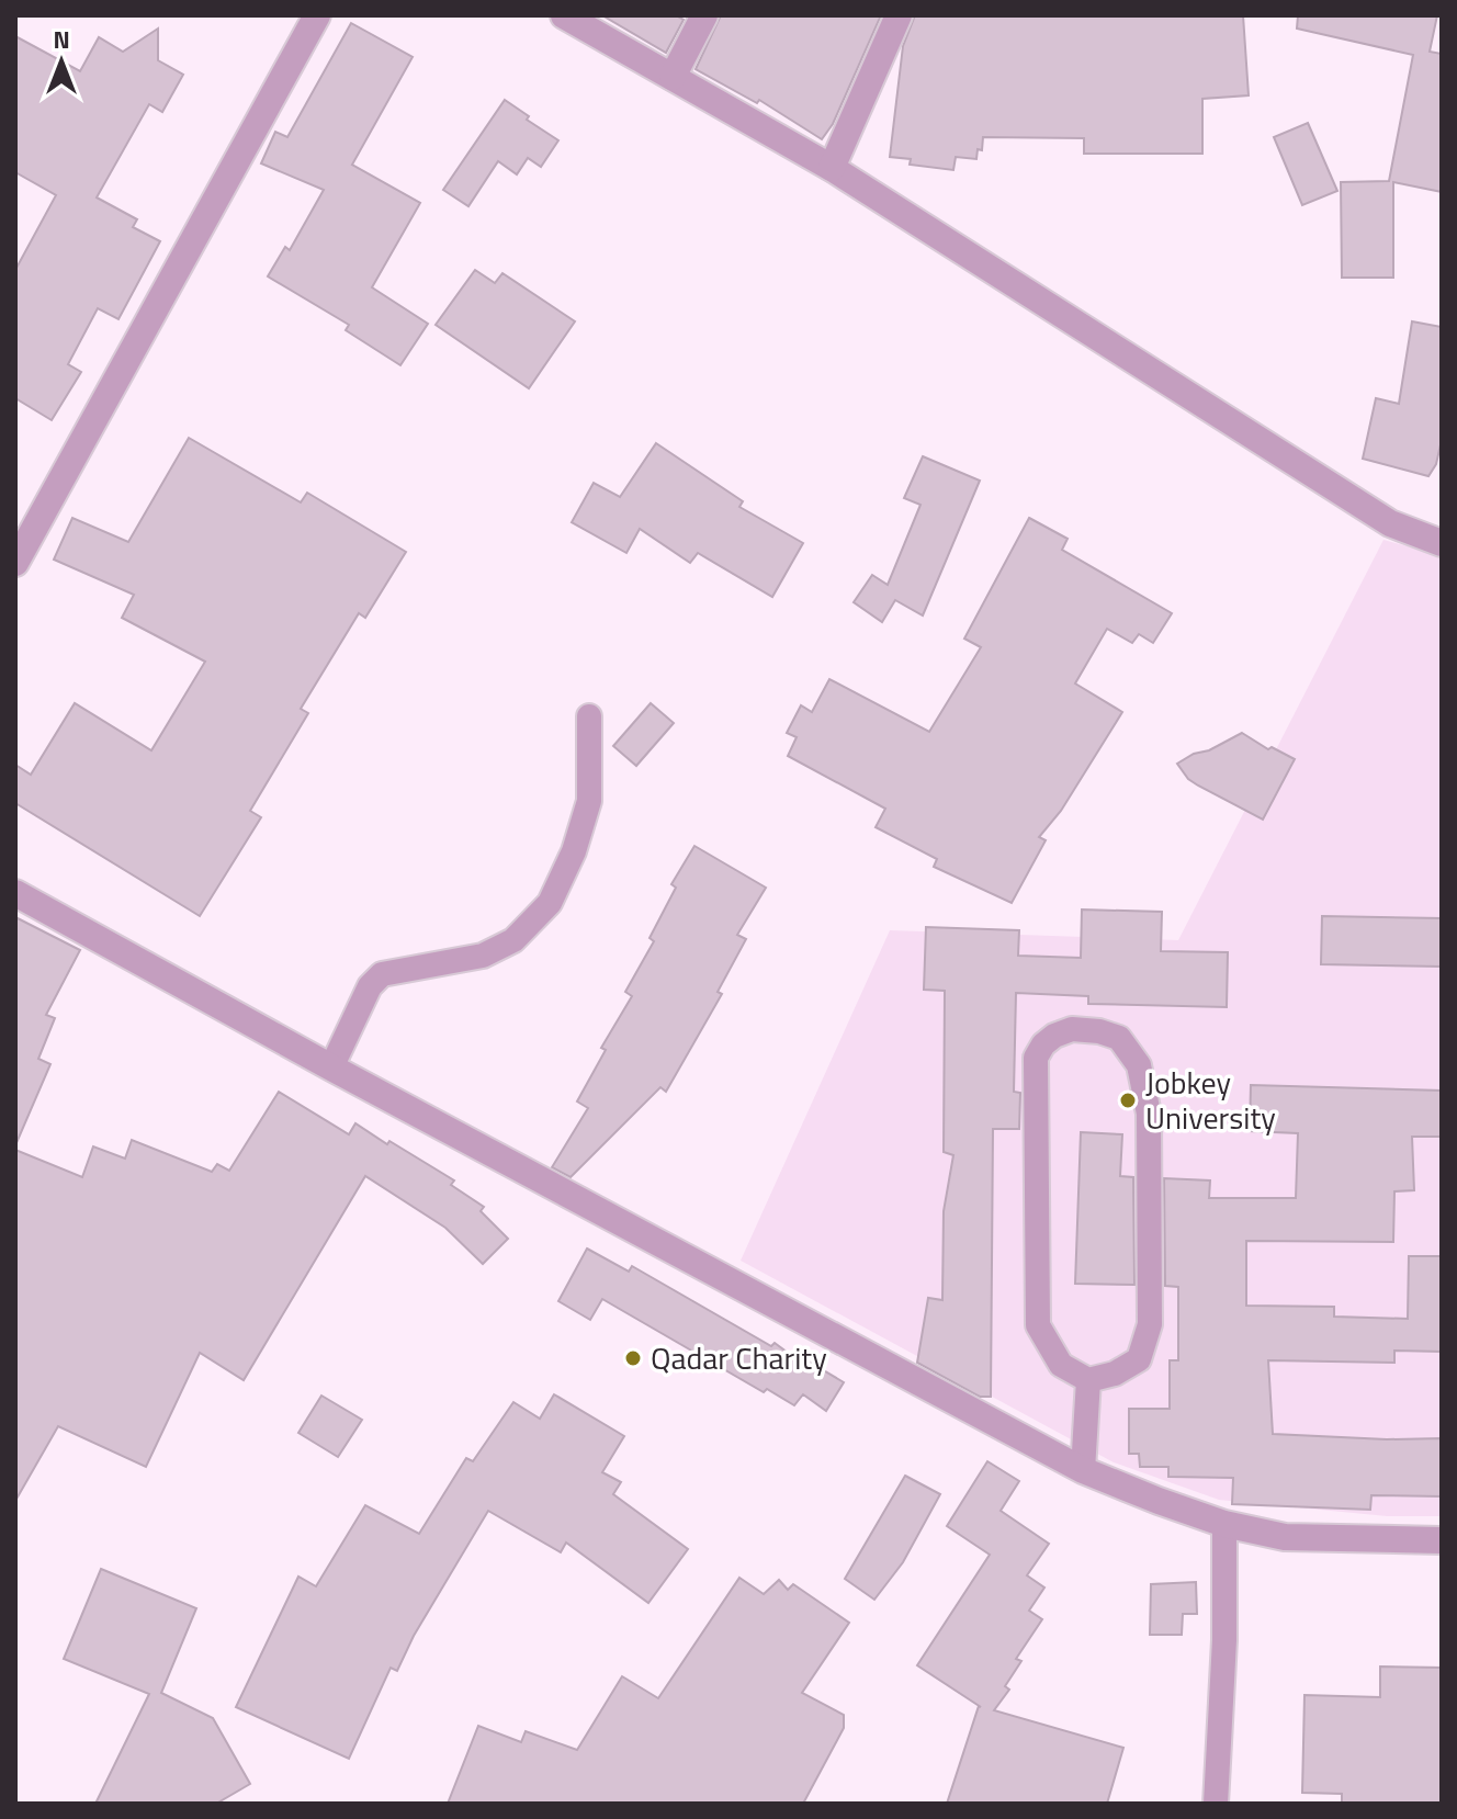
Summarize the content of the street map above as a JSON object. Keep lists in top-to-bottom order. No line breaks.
{"places":["Jobkey University","Qadar Charity"],"north":"top"}
